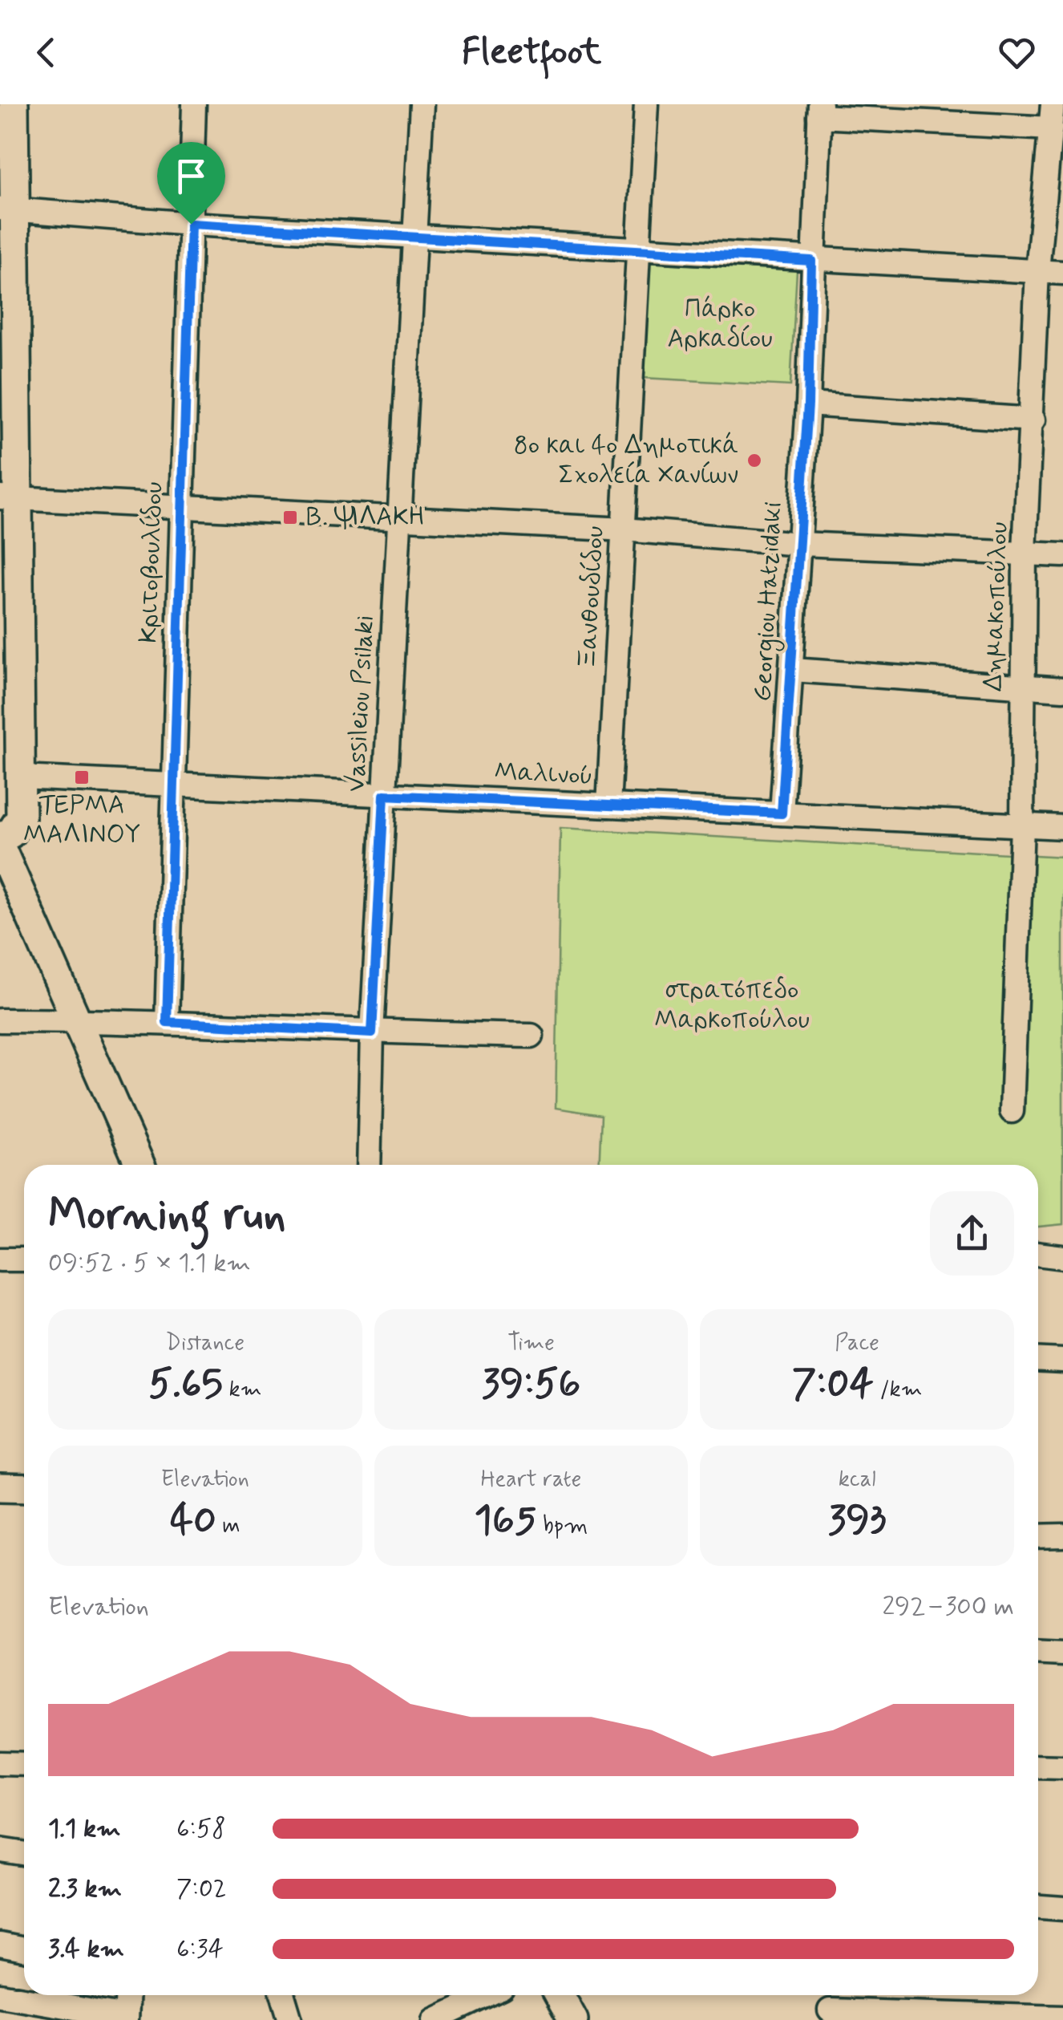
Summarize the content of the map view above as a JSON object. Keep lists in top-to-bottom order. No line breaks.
{"streets":{"street":["Κριτοβουλίδου","Ξανθουδίδου","Georgiou Hatzidaki","Δημακοπούλου","Vassileiou Psilaki","Μαλινού"]},"crossings":[["Κριτοβουλίδου","Μαλινού"],["Ξανθουδίδου","Μαλινού"],["Georgiou Hatzidaki","Μαλινού"],["Δημακοπούλου","Μαλινού"],["Vassileiou Psilaki","Μαλινού"]],"parks":["Πάρκο Αρκαδίου","στρατόπεδο Μαρκοπούλου"],"places":{"other":["8ο και 4ο Δημοτικά Σχολεία Χανίων"],"transit":["Β. ΨΙΛΑΚΗ","ΤΕΡΜΑ ΜΑΛΙΝΟΥ"]},"page":{"header":"Fleetfoot","heading":["Morning run","09:52 · 5 × 1.1 km"],"stats":[["Distance","5.65 km"],["Time","39:56"],["Pace","7:04 /km"],["Elevation","40 m"],["Heart rate","165 bpm"],["kcal","393"]],"chart":["Elevation","292–300 m"],"list":[{"name":"1.1 km","note":"6:58"},{"name":"2.3 km","note":"7:02"},{"name":"3.4 km","note":"6:34"}]}}
